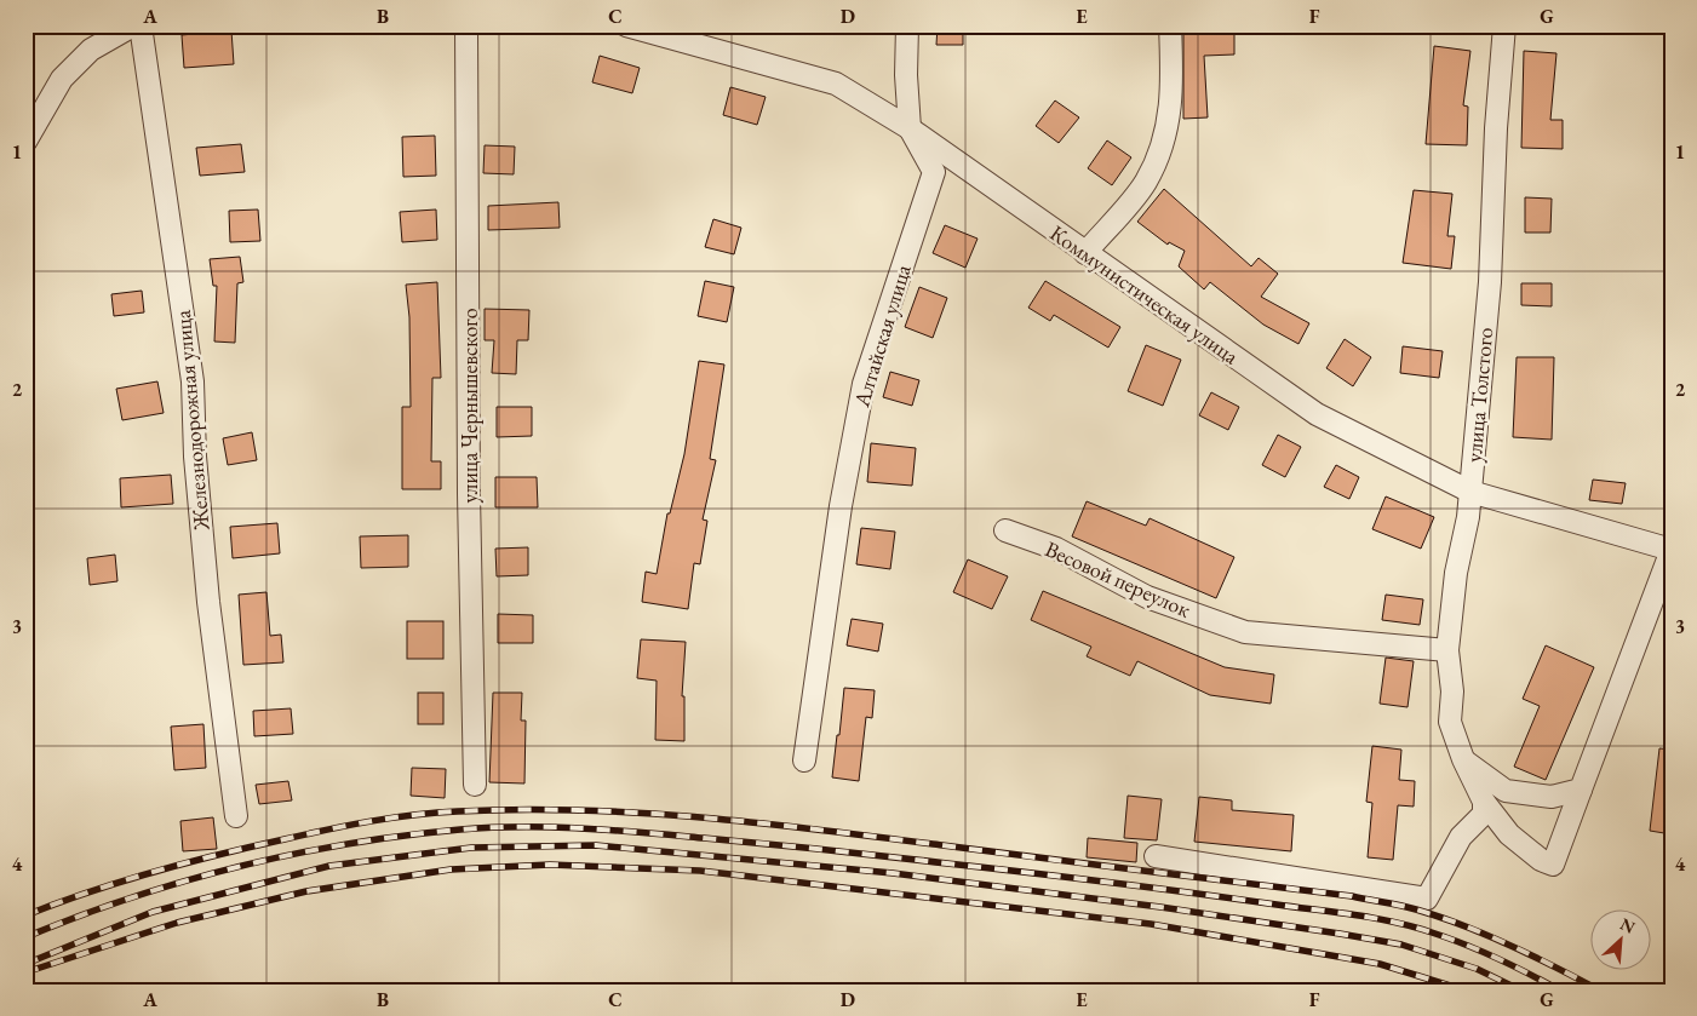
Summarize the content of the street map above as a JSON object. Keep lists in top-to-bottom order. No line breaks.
{"streets":{"street":["Коммунистическая улица","Алтайская улица","улица Толстого","улица Чернышевского","Железнодорожная улица","Весовой переулок"]},"crossings":[["Коммунистическая улица","Алтайская улица"],["Коммунистическая улица","улица Толстого"],["улица Толстого","Весовой переулок"]],"north":"top right","grid":{"columns":["A","B","C","D","E","F","G"],"rows":["1","2","3","4"]}}
